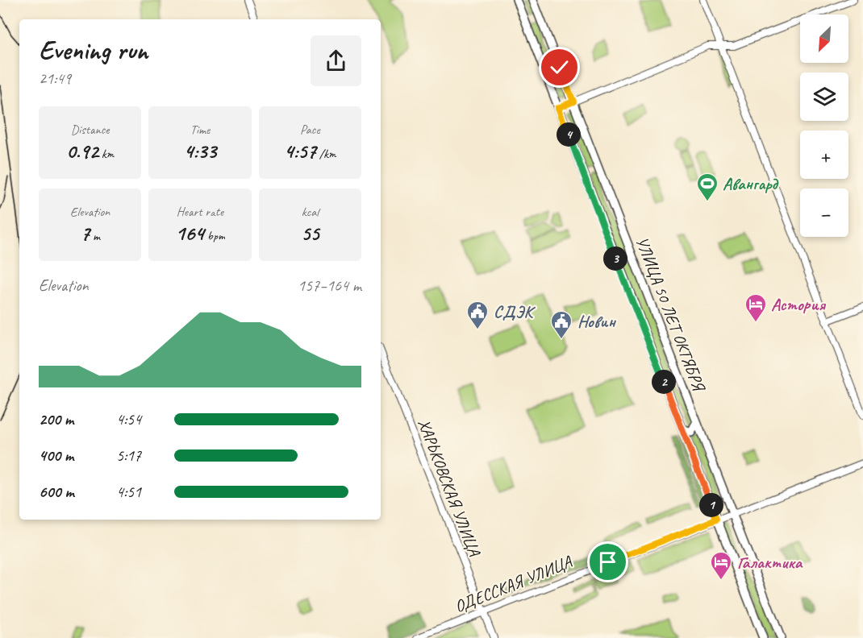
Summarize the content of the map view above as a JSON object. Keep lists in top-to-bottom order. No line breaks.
{"streets":{"main road":["УЛИЦА 50 ЛЕТ ОКТЯБРЯ"],"street":["ХАРЬКОВСКАЯ УЛИЦА","ОДЕССКАЯ УЛИЦА"]},"crossings":[["УЛИЦА 50 ЛЕТ ОКТЯБРЯ","ОДЕССКАЯ УЛИЦА"],["ХАРЬКОВСКАЯ УЛИЦА","ОДЕССКАЯ УЛИЦА"]],"places":{"sports":["Авангард"],"hotel":["Астория","Галактика"],"public building":["СДЭК","Новин"]},"north":"bottom left","page":{"map_buttons":["+","−"],"heading":["Evening run","21:49"],"stats":[["Distance","0.92 km"],["Time","4:33"],["Pace","4:57 /km"],["Elevation","7 m"],["Heart rate","164 bpm"],["kcal","55"]],"pins":["4","3","2","1"],"chart":["Elevation","157–164 m"],"list":[{"name":"200 m","note":"4:54"},{"name":"400 m","note":"5:17"},{"name":"600 m","note":"4:51"}]}}
